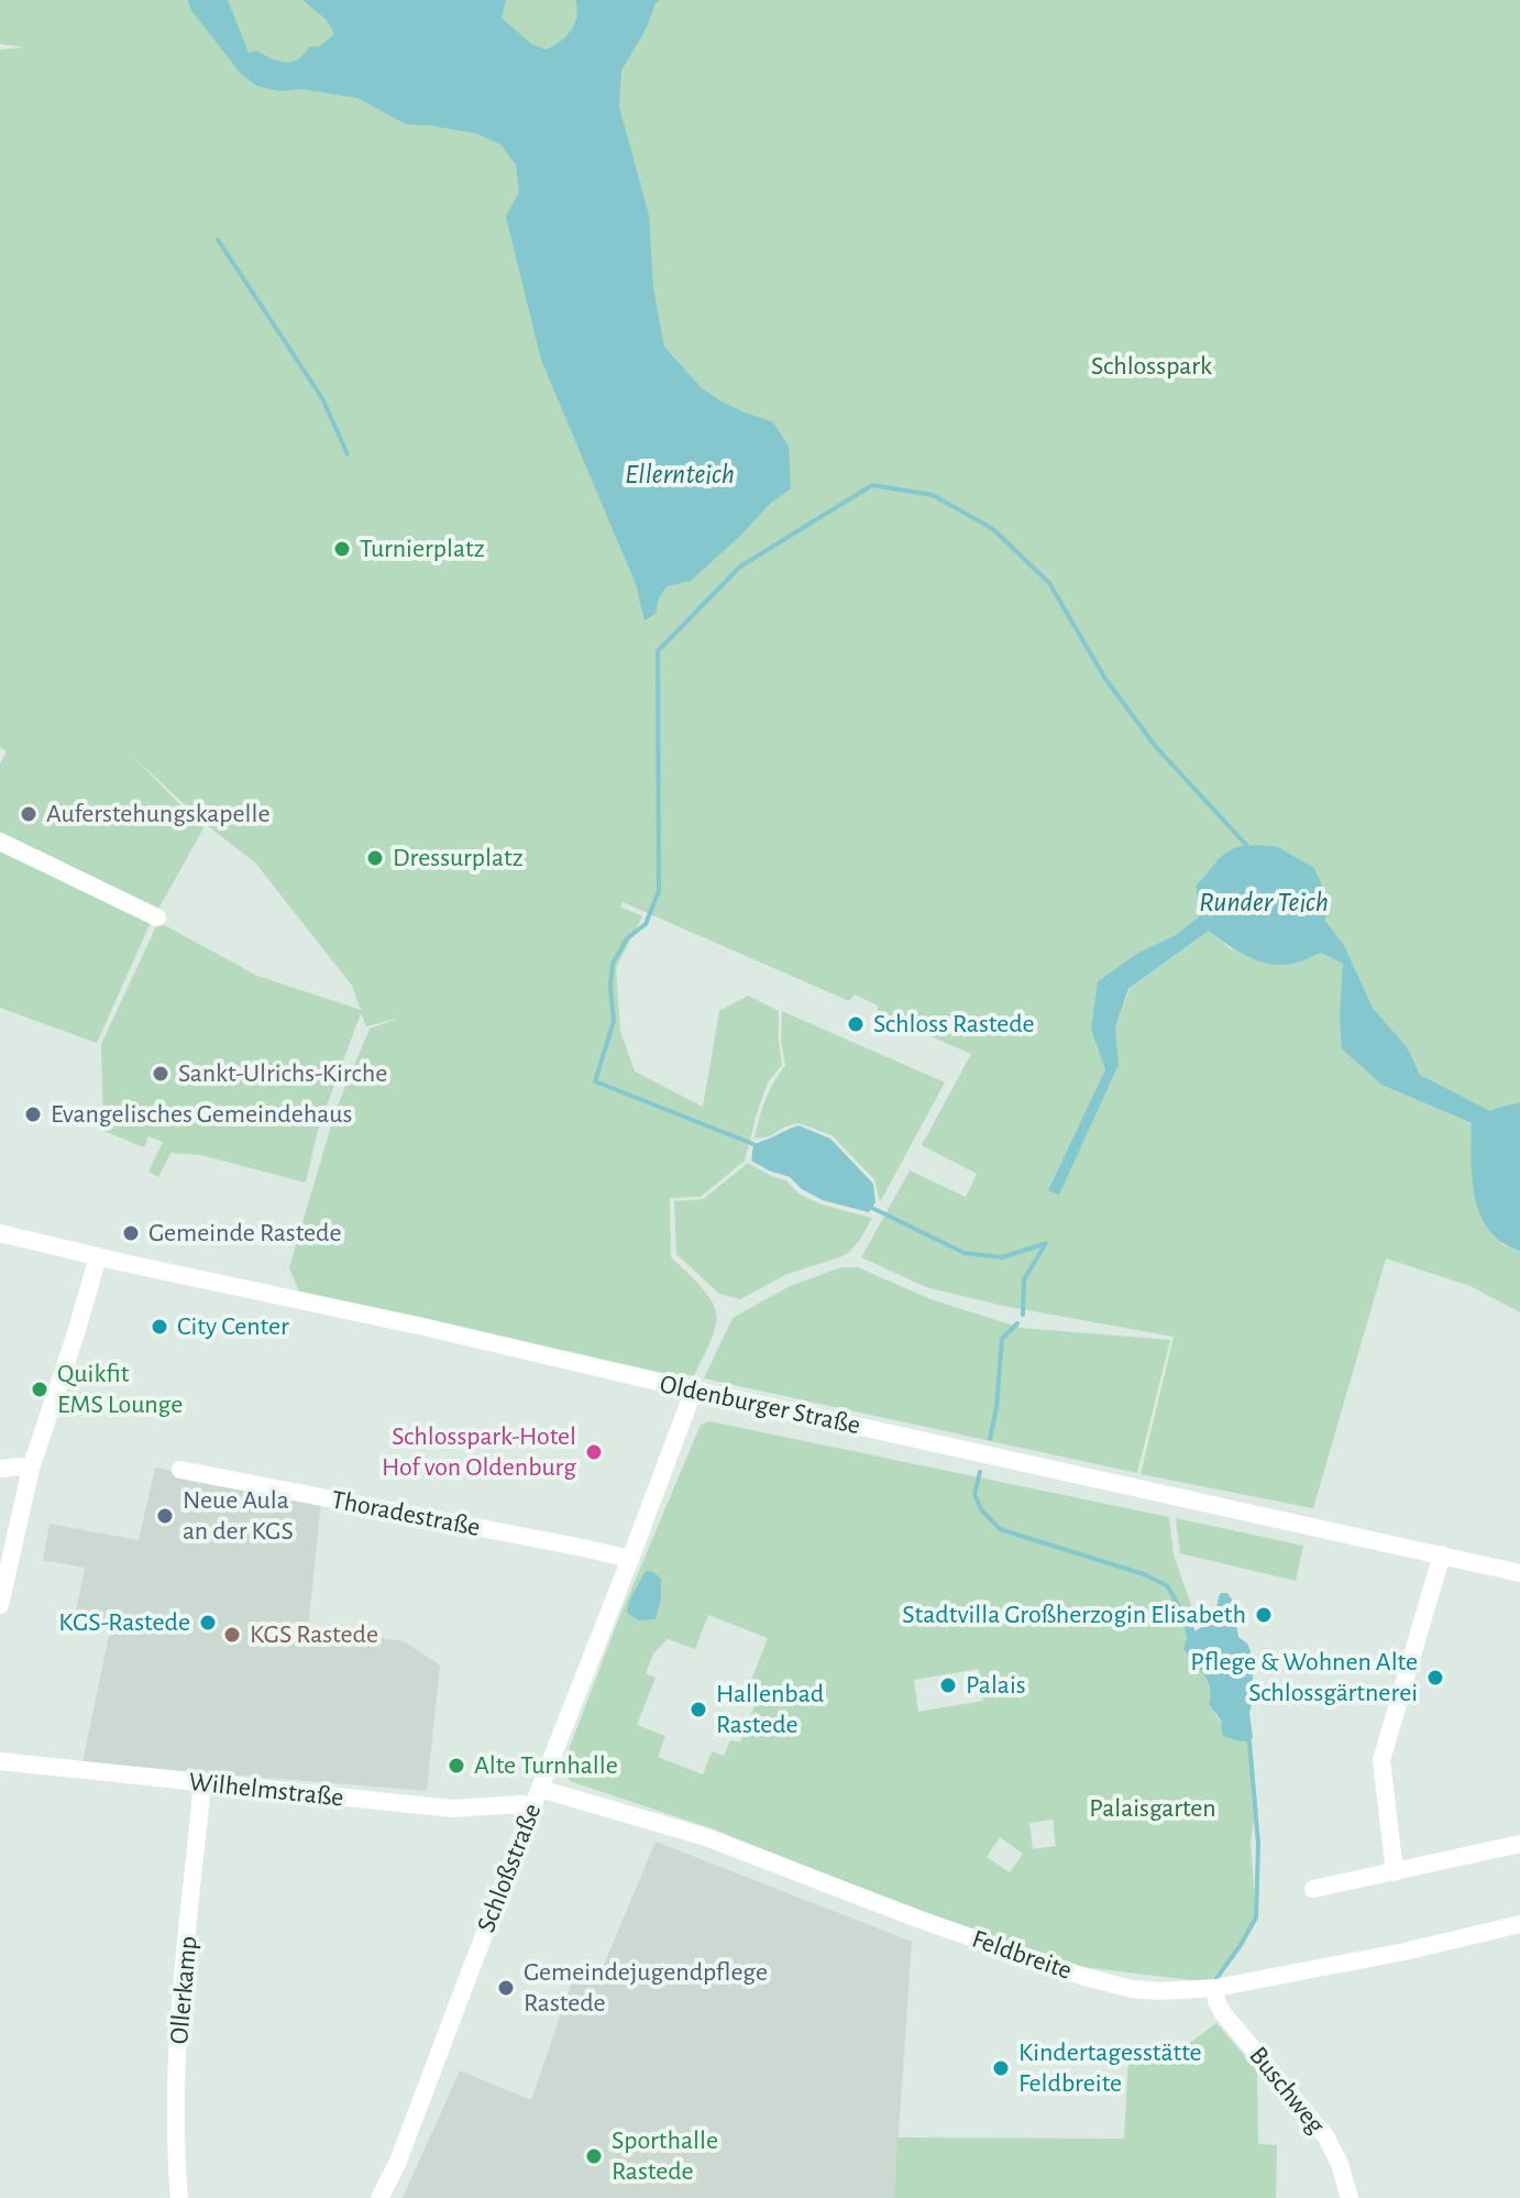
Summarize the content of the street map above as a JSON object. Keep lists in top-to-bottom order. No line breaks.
{"streets":{"street":["Oldenburger Straße","Thoradestraße","Wilhelmstraße","Schloßstraße","Feldbreite","Ollerkamp","Buschweg"]},"crossings":[["Oldenburger Straße","Schloßstraße"],["Thoradestraße","Schloßstraße"],["Wilhelmstraße","Schloßstraße"],["Wilhelmstraße","Ollerkamp"],["Schloßstraße","Feldbreite"],["Feldbreite","Buschweg"]],"water":["Ellernteich","Runder Teich"],"parks":["Schlosspark","Palaisgarten"],"places":["Turnierplatz","Auferstehungskapelle","Dressurplatz","Schloss Rastede","Sankt-Ulrichs-Kirche","Evangelisches Gemeindehaus","Gemeinde Rastede","City Center","Quikfit EMS Lounge","Schlosspark-Hotel Hof von Oldenburg","Neue Aula an der KGS","Stadtvilla Großherzogin Elisabeth","KGS-Rastede","KGS Rastede","Pflege & Wohnen Alte Schlossgärtnerei","Palais","Hallenbad Rastede","Alte Turnhalle","Gemeindejugendpflege Rastede","Kindertagesstätte Feldbreite","Sporthalle Rastede"]}
